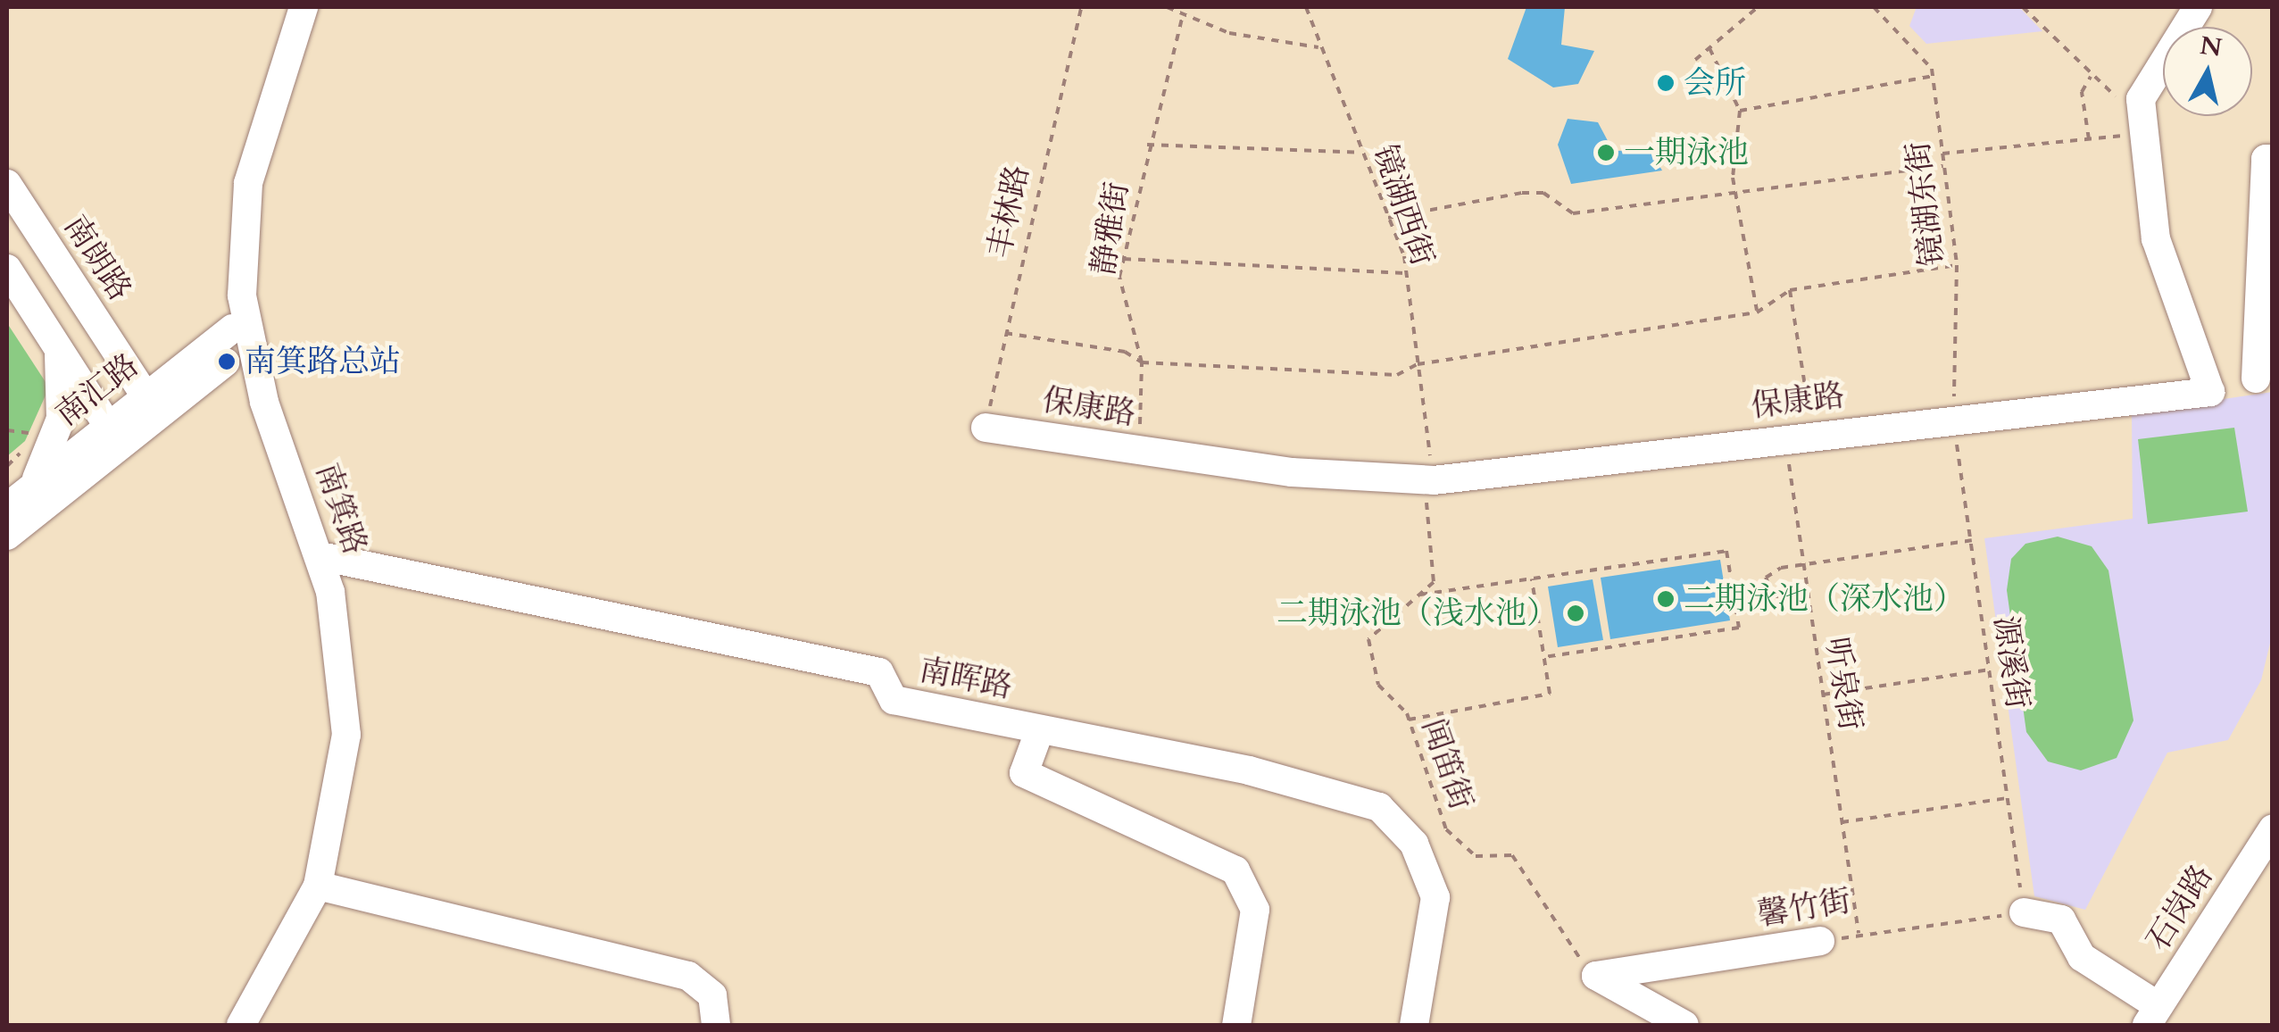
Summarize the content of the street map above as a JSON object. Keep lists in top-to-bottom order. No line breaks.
{"streets":{"street":["南朗路","南汇路","保康路","南箕路","南晖路","馨竹街","石岗路"],"path":["镜湖东街","镜湖西街","丰林路","静雅街","源溪街","听泉街","闻笛街"]},"crossings":[["镜湖东街","保康路"],["镜湖东街","源溪街"],["镜湖西街","保康路"],["镜湖西街","闻笛街"],["丰林路","保康路"],["静雅街","保康路"],["南朗路","南汇路"],["保康路","源溪街"],["保康路","听泉街"],["保康路","闻笛街"],["南箕路","南晖路"],["源溪街","馨竹街"],["听泉街","馨竹街"],["闻笛街","馨竹街"]],"places":["会所","一期泳池","南箕路总站","二期泳池（深水池）","二期泳池（浅水池）"],"north":"top"}
